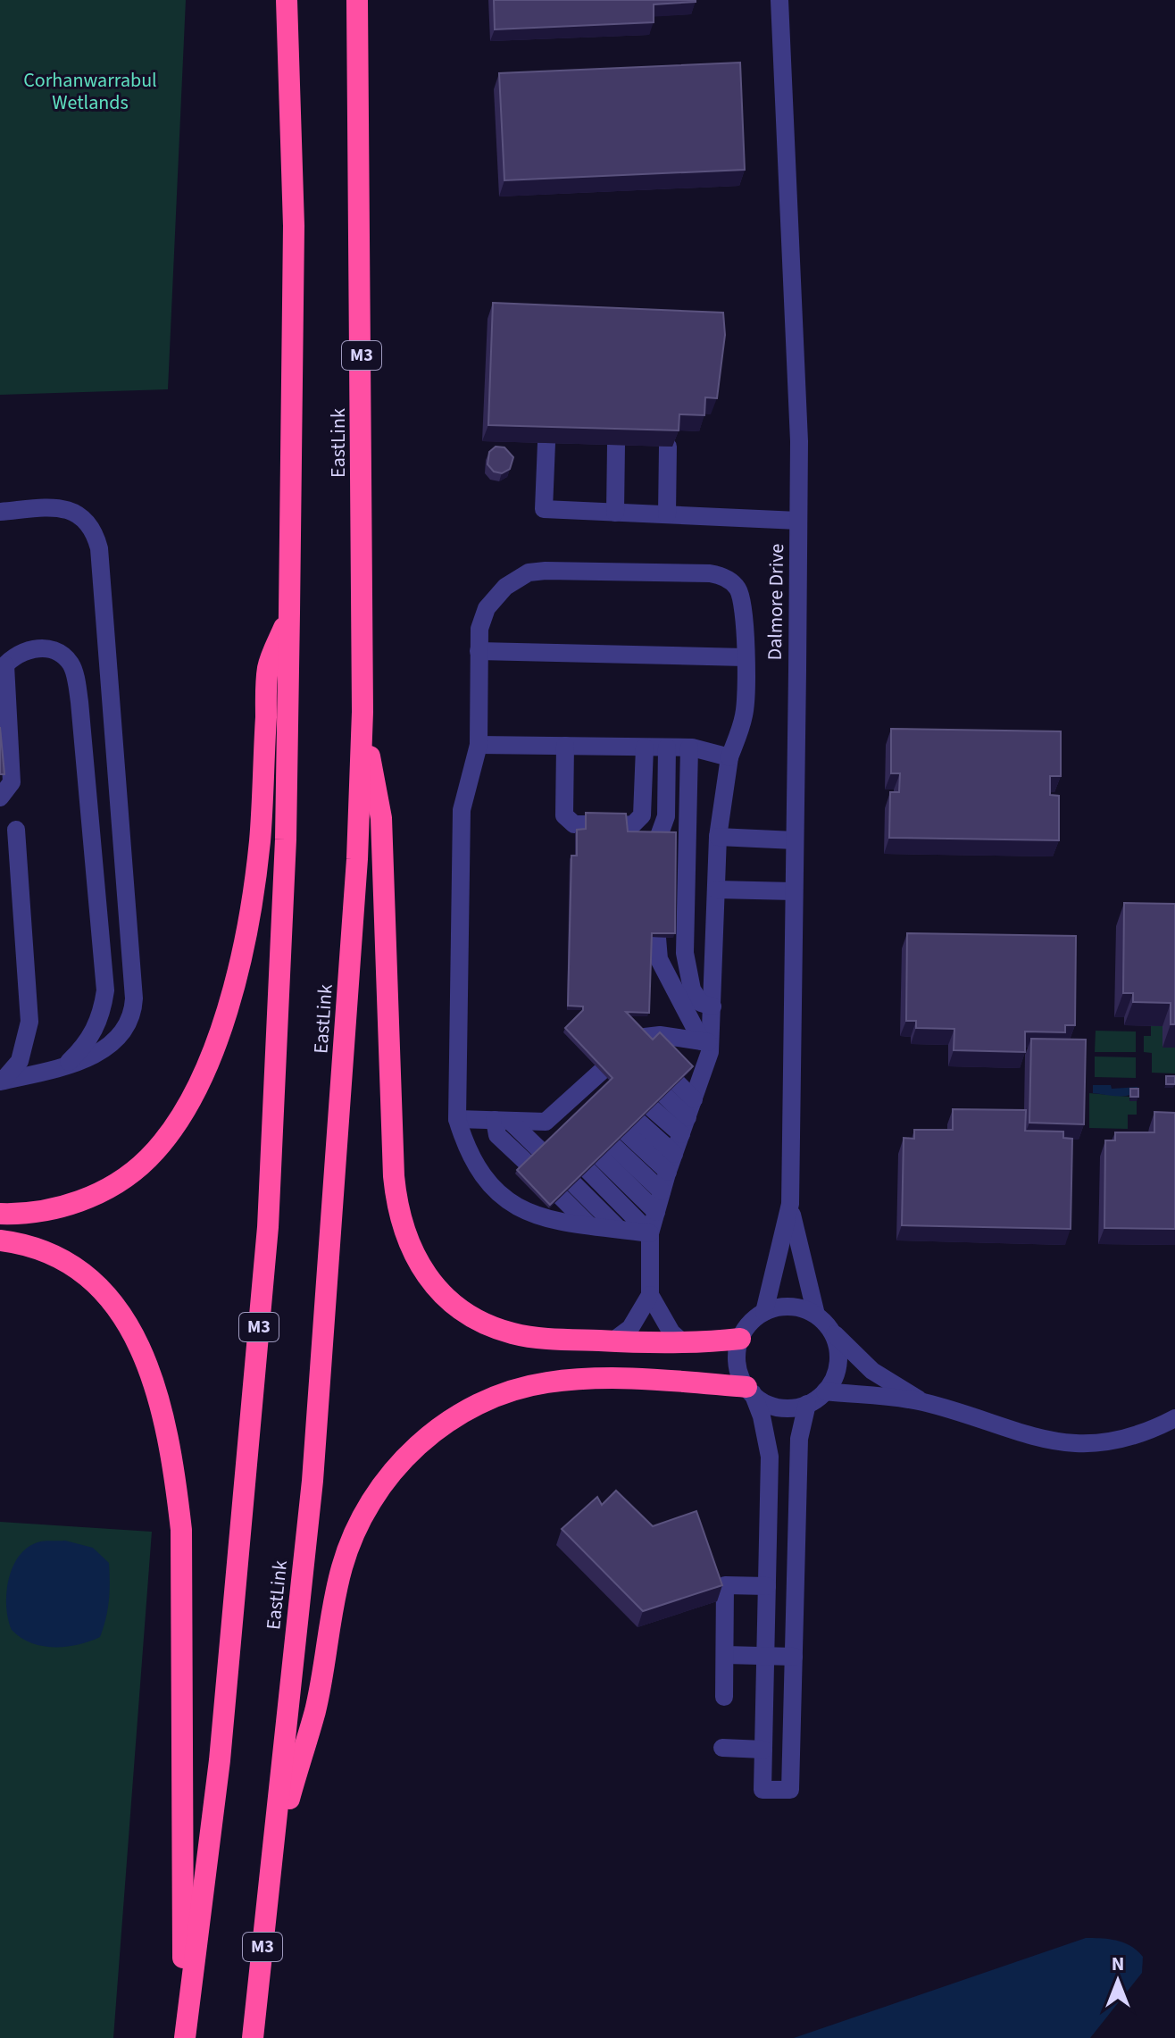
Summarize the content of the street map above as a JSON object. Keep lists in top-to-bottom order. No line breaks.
{"streets":{"highway":["M3","EastLink"],"street":["Dalmore Drive"]},"parks":["Corhanwarrabul Wetlands"],"north":"top"}
